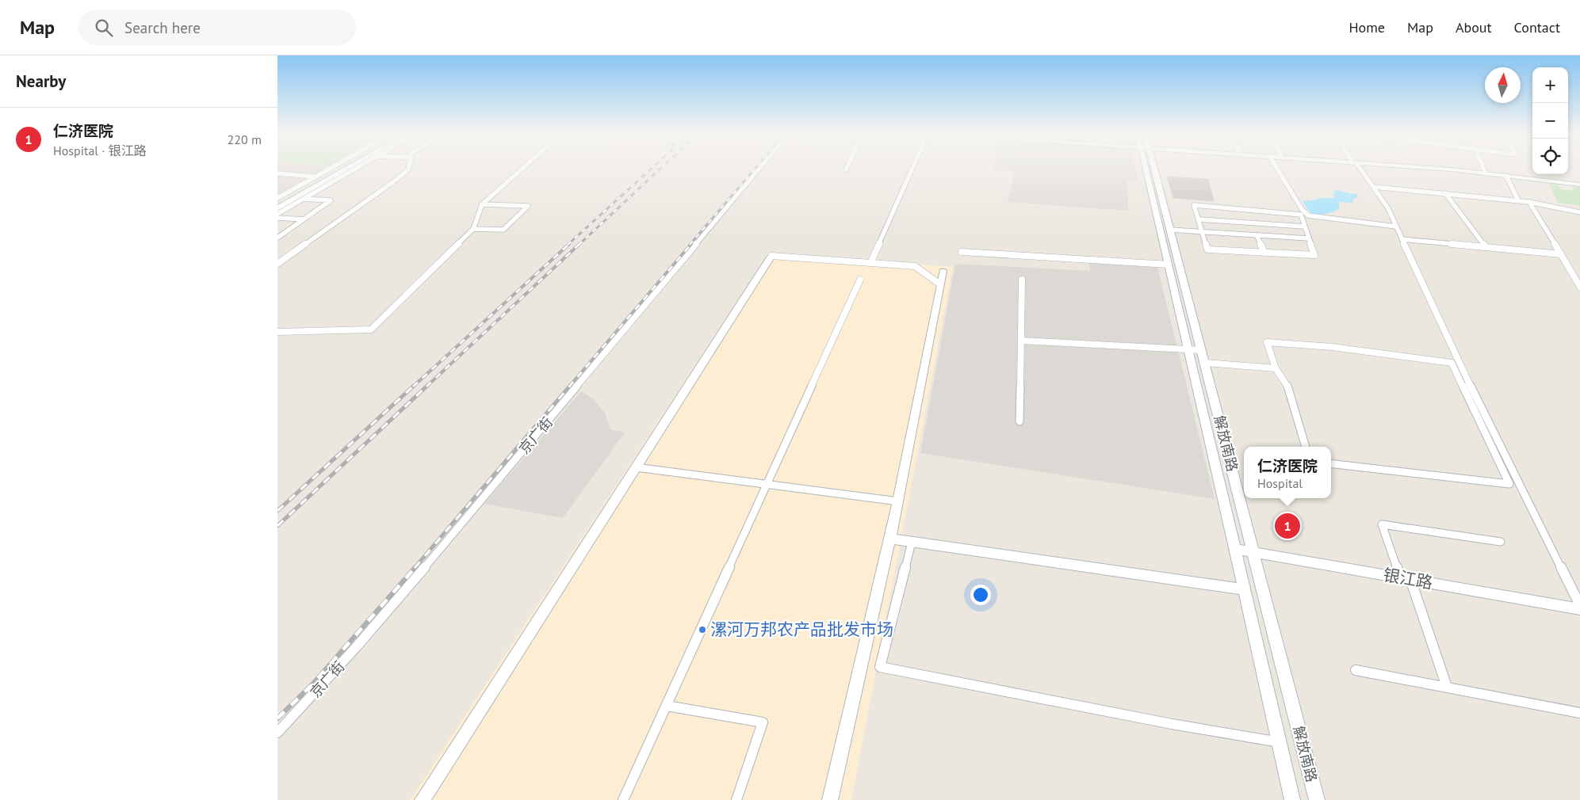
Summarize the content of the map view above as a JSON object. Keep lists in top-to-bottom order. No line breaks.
{"streets":{"street":["京广街","解放南路","银江路"]},"crossings":[["解放南路","银江路"]],"places":["漯河万邦农产品批发市场"],"north":"top","page":{"header":"Map","search":"Search here","nav":["Home","Map","About","Contact"],"heading":"Nearby","map_buttons":["+","−"],"list":[{"mark":"1","name":"仁济医院","note":"Hospital · 银江路","value":"220 m"}],"popup":["仁济医院","Hospital"],"pins":"1"}}
